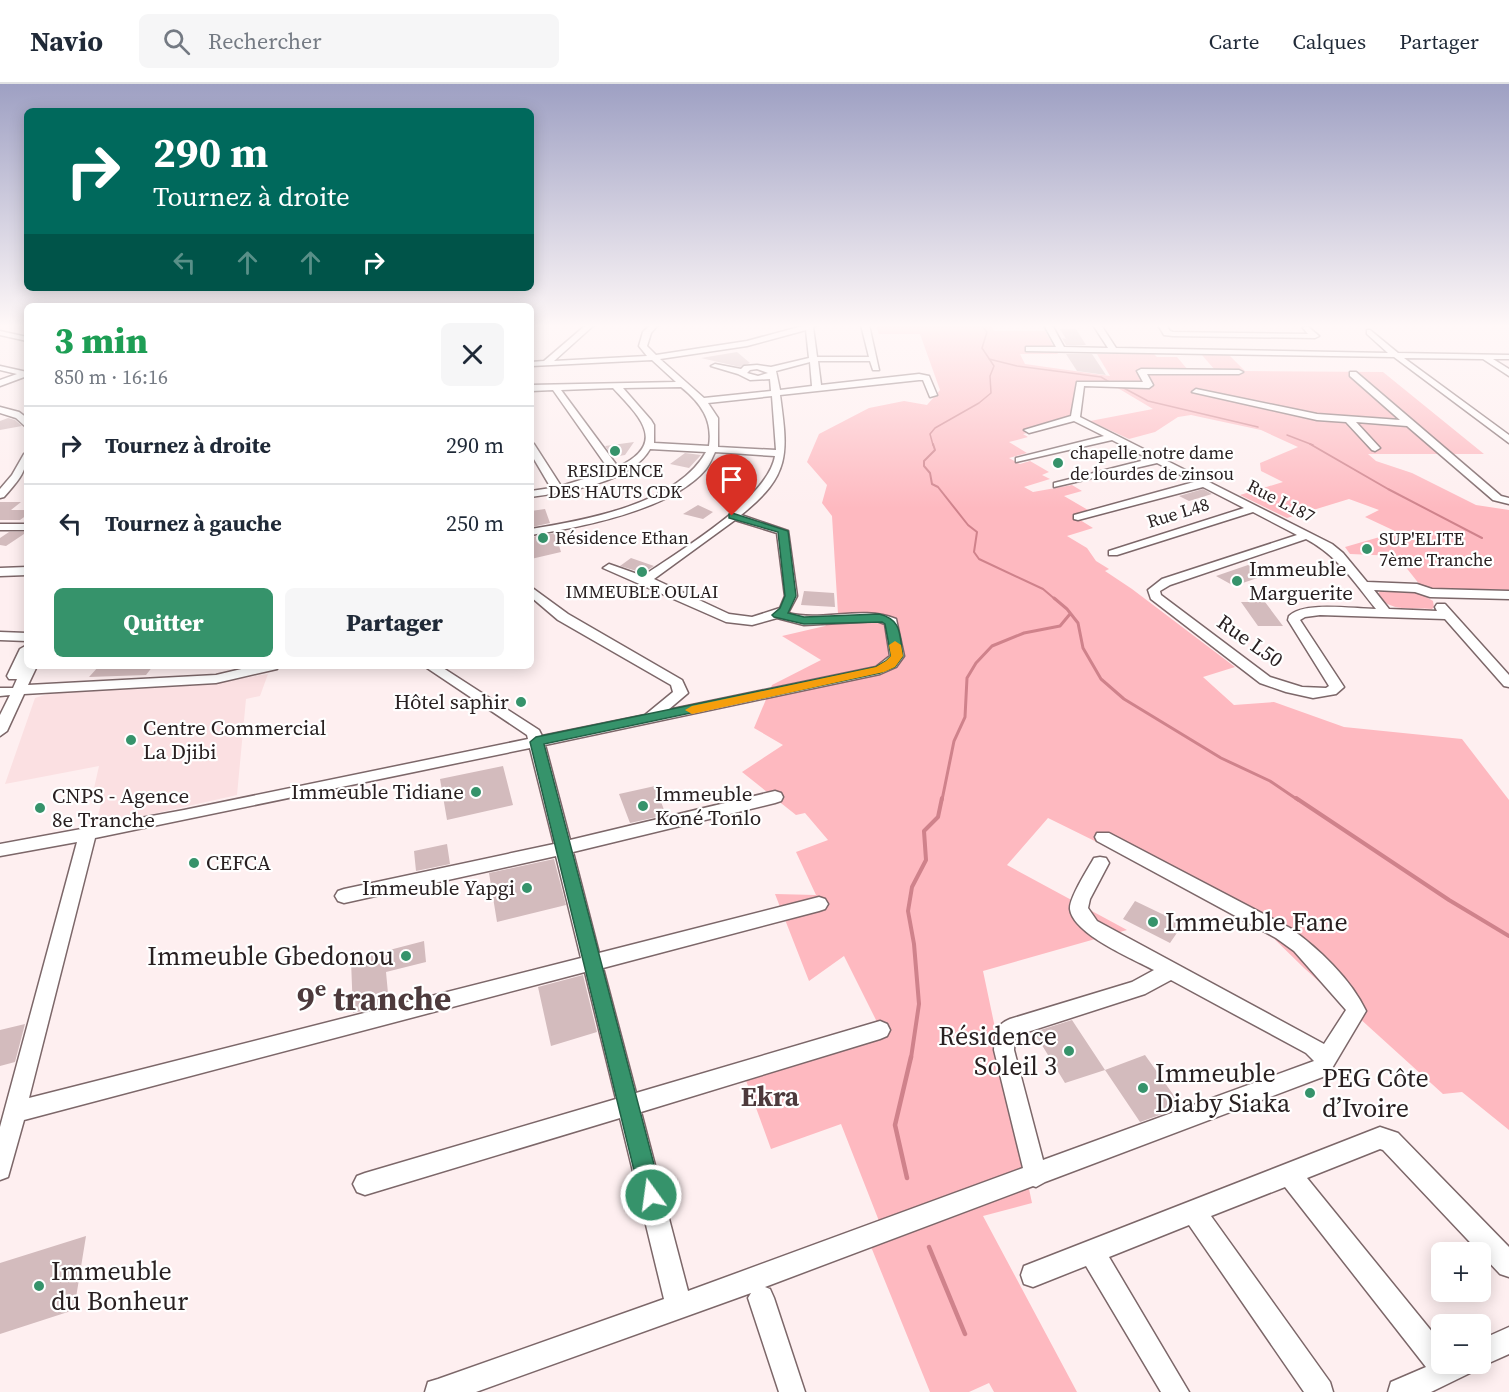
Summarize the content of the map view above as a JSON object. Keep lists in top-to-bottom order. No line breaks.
{"streets":{"street":["Rue L187","Rue L48","Rue L50"]},"crossings":[["Rue L187","Rue L48"],["Rue L187","Rue L50"]],"districts":["9ᵉ tranche","Ekra"],"places":["RESIDENCE DES HAUTS CDK","chapelle notre dame de lourdes de zinsou","Résidence Ethan","SUP'ELITE 7ème Tranche","IMMEUBLE OULAI","Immeuble Marguerite","Hôtel saphir","Centre Commercial La Djibi","Immeuble Tidiane","Immeuble Koné Tonlo","CNPS - Agence 8e Tranche","CEFCA","Immeuble Yapgi","Immeuble Fane","Immeuble Gbedonou","Résidence Soleil 3","Immeuble Diaby Siaka","PEG Côte d’Ivoire","Immeuble du Bonheur"],"page":{"header":"Navio","search":"Rechercher","nav":["Carte","Calques","Partager"],"turn":["290 m","Tournez à droite"],"heading":["3 min","850 m · 16:16"],"list":[{"name":"Tournez à droite","value":"290 m"},{"name":"Tournez à gauche","value":"250 m"}],"buttons":["Quitter","Partager"],"map_buttons":["+","−"]}}
